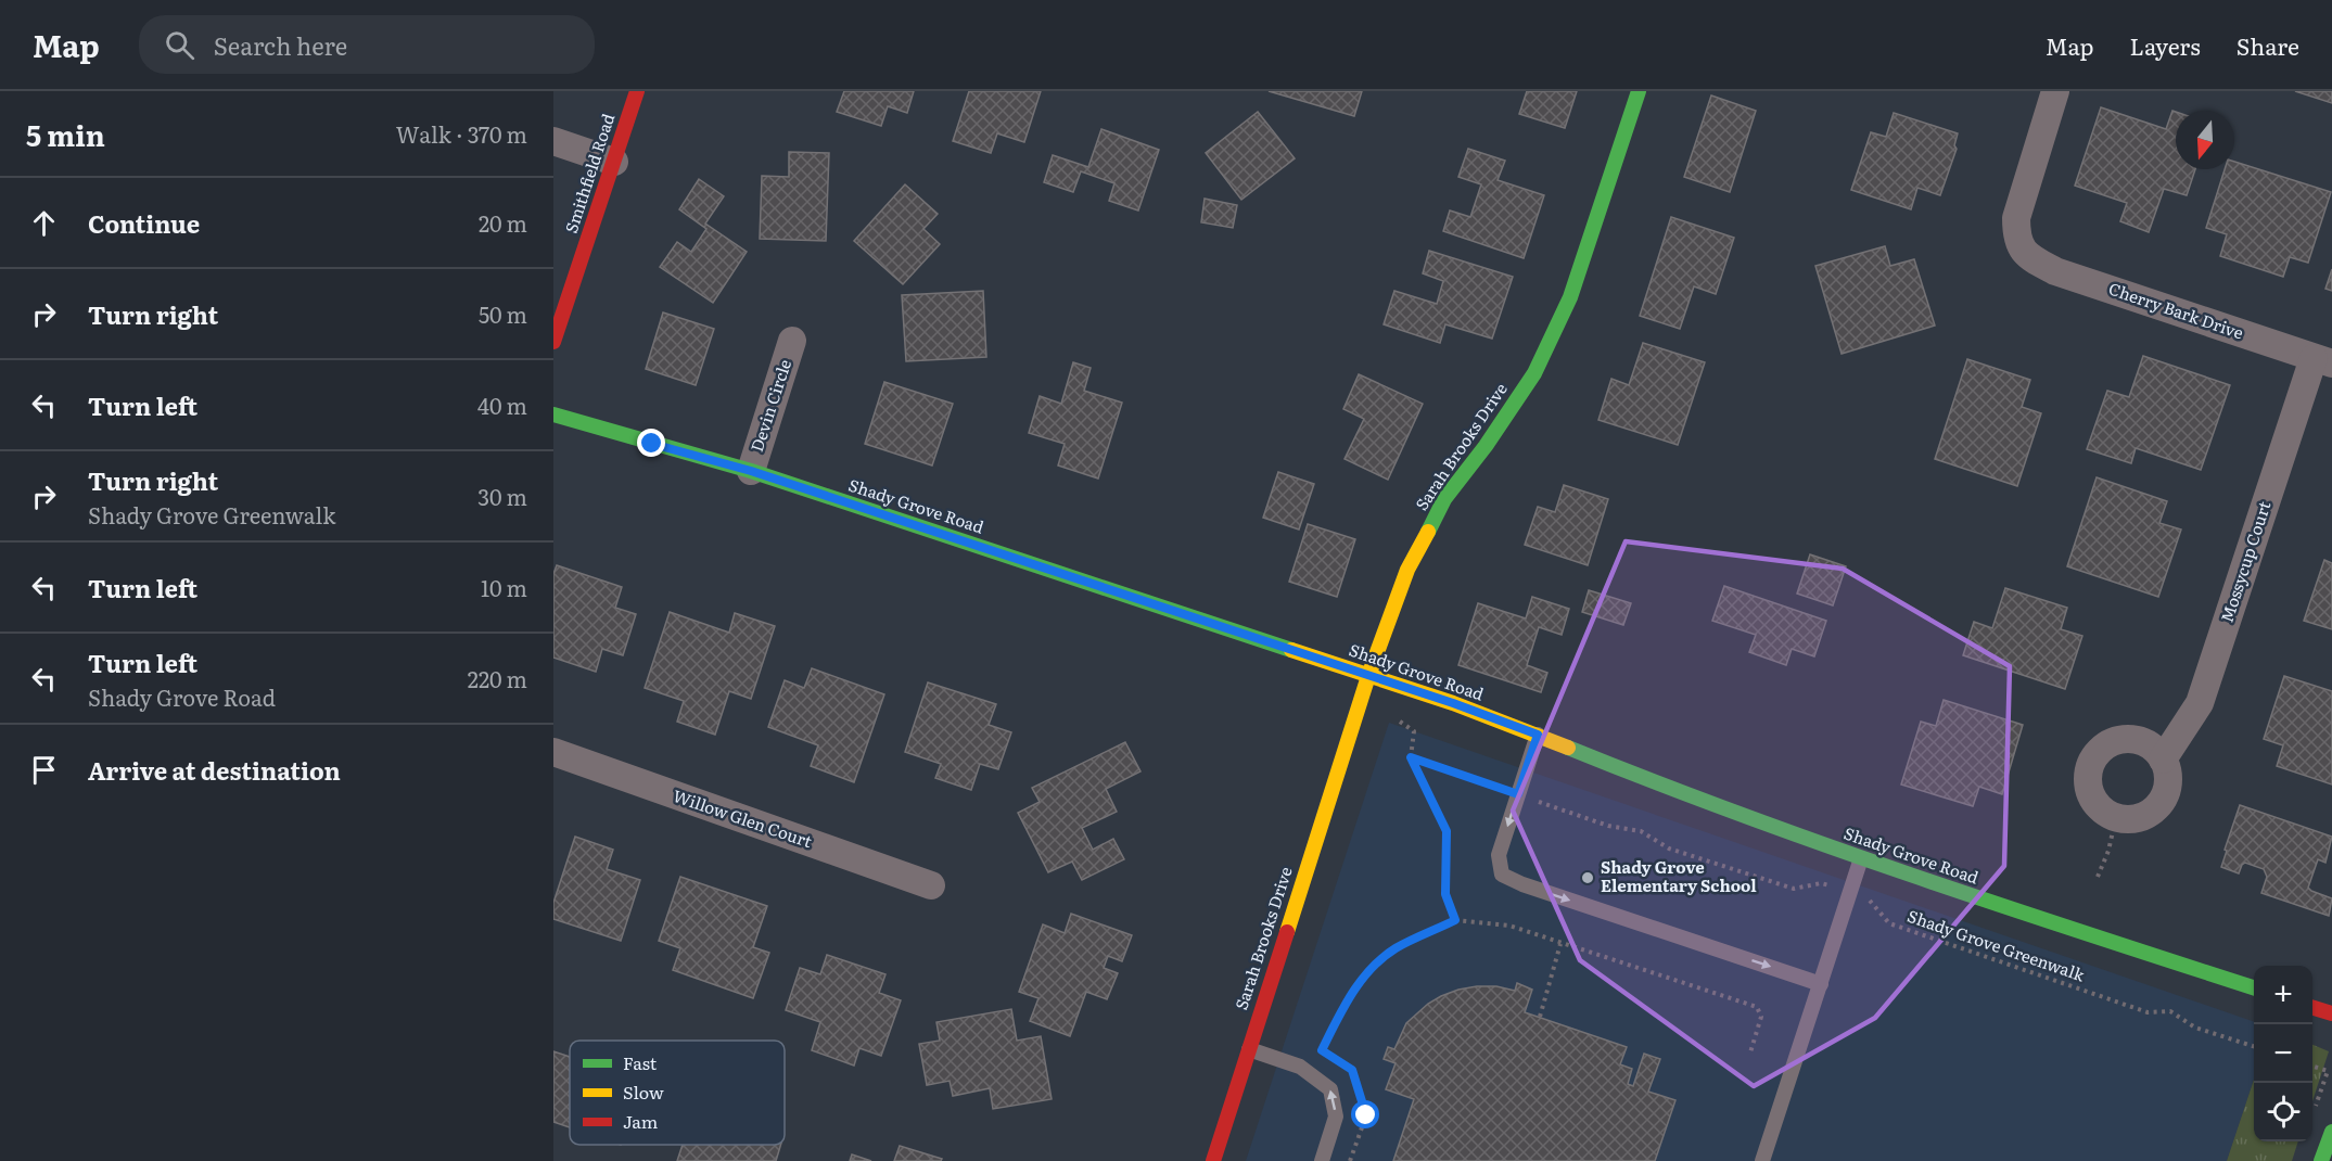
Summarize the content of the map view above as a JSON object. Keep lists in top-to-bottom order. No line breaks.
{"streets":{"main road":["Smithfield Road","Sarah Brooks Drive","Shady Grove Road"],"street":["Cherry Bark Drive","Devin Circle","Mossycup Court","Willow Glen Court"],"path":["Shady Grove Greenwalk"]},"crossings":[["Cherry Bark Drive","Mossycup Court"],["Devin Circle","Shady Grove Road"],["Sarah Brooks Drive","Shady Grove Road"]],"places":["Shady Grove Elementary School"],"legend":["Fast","Slow","Jam"],"north":"bottom","page":{"header":"Map","search":"Search here","nav":["Map","Layers","Share"],"heading":["5 min","Walk · 370 m"],"list":[["Continue","20 m"],["Turn right","50 m"],["Turn left","40 m"],["Turn right","Shady Grove Greenwalk","30 m"],["Turn left","10 m"],["Turn left","Shady Grove Road","220 m"],"Arrive at destination"],"map_buttons":["+","−"]}}
